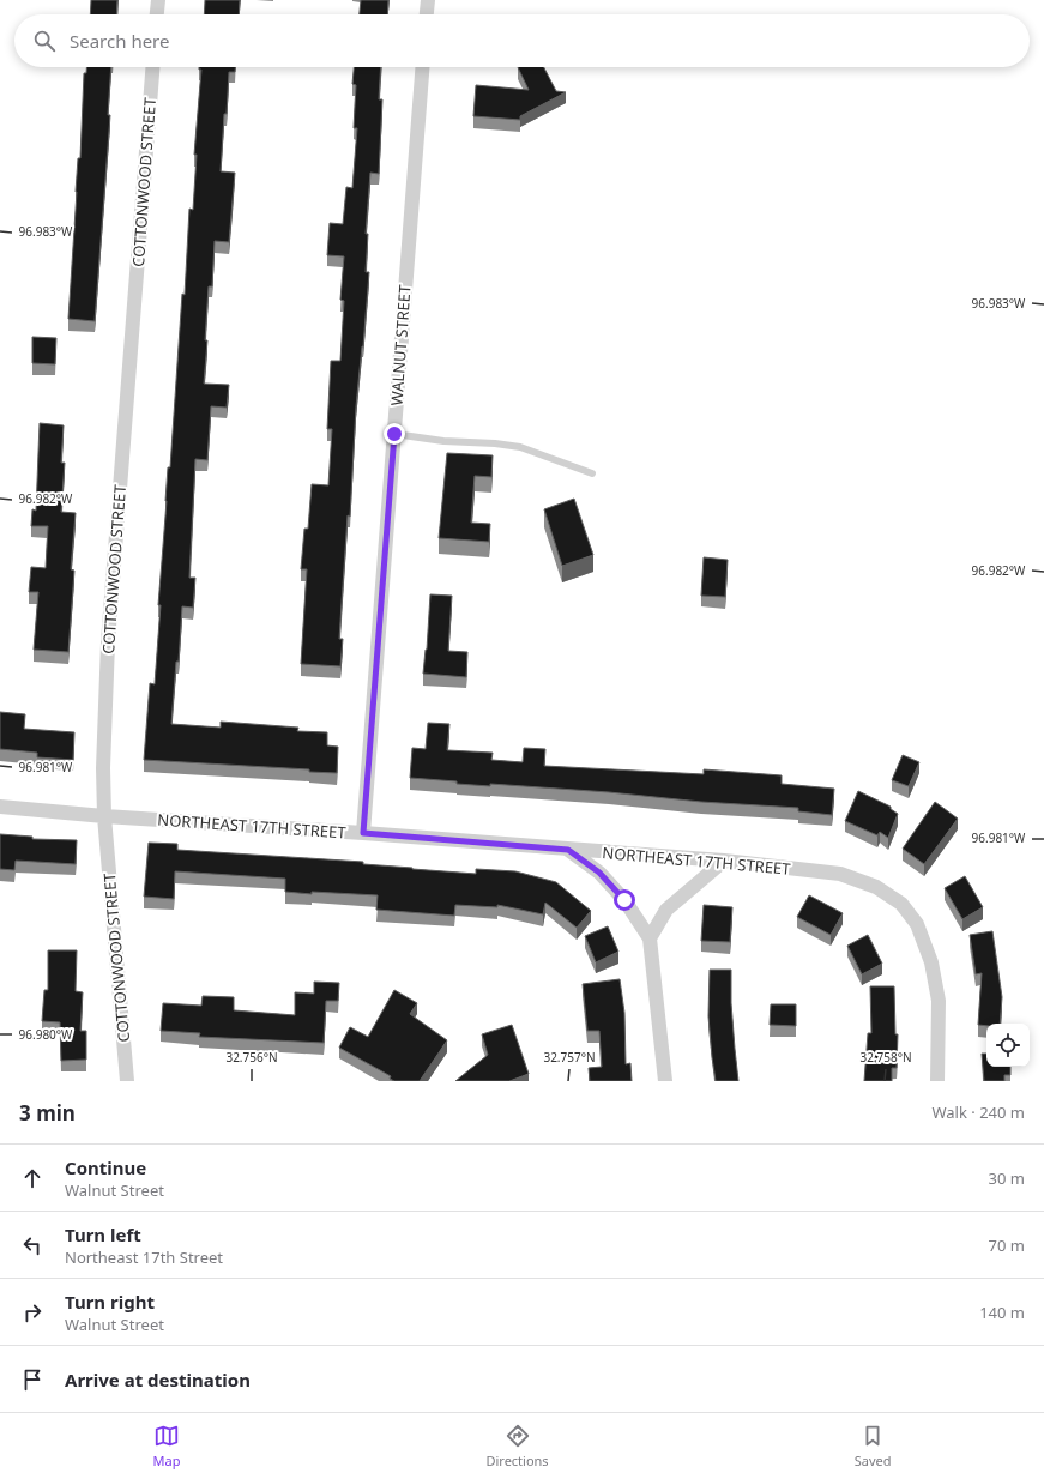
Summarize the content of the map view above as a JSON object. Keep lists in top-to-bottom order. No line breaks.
{"streets":{"street":["COTTONWOOD STREET","WALNUT STREET","NORTHEAST 17TH STREET"]},"crossings":[["COTTONWOOD STREET","NORTHEAST 17TH STREET"],["WALNUT STREET","NORTHEAST 17TH STREET"]],"page":{"search":"Search here","heading":["3 min","Walk · 240 m"],"list":[["Continue","Walnut Street","30 m"],["Turn left","Northeast 17th Street","70 m"],["Turn right","Walnut Street","140 m"],"Arrive at destination"],"nav":["Map","Directions","Saved"]},"coordinates":["96.983°W","96.982°W","96.981°W","96.980°W","32.756°N","32.757°N","32.758°N"]}
